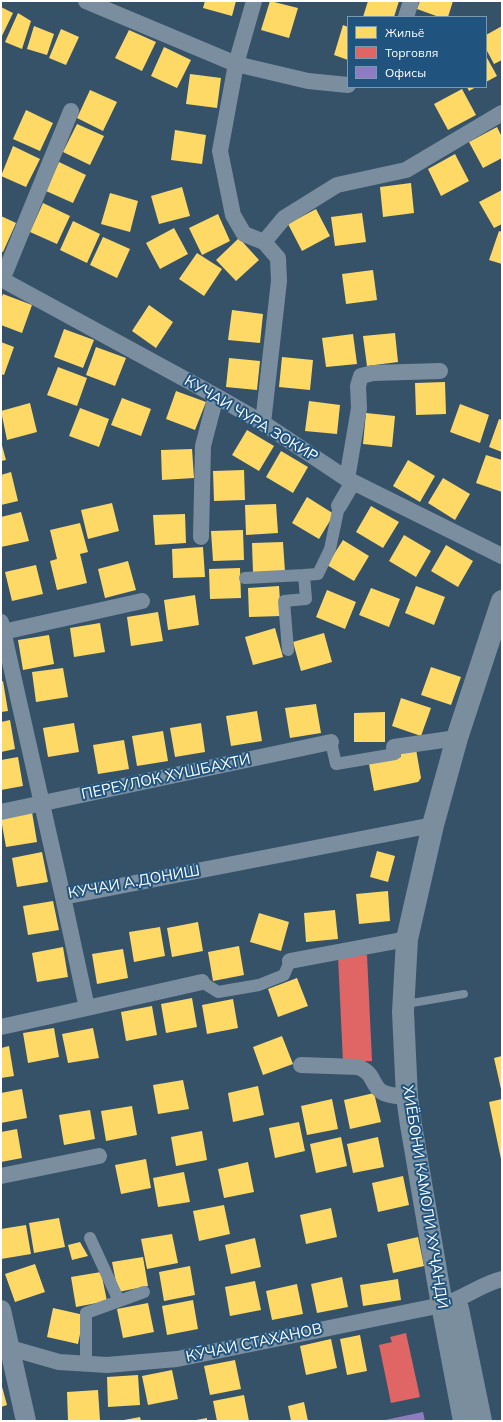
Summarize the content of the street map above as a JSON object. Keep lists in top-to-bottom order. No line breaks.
{"streets":{"main road":["ХИЁБОНИ КАМОЛИ ХУҶАНДӢ"],"street":["КУЧАИ ЧУРА ЗОКИР","ПЕРЕУЛОК ХУШБАХТИ","КУЧАИ А.ДОНИШ","КӮЧАИ СТАХАНОВ"]},"crossings":[["ПЕРЕУЛОК ХУШБАХТИ","КУЧАИ А.ДОНИШ"],["КУЧАИ А.ДОНИШ","ХИЁБОНИ КАМОЛИ ХУҶАНДӢ"],["ХИЁБОНИ КАМОЛИ ХУҶАНДӢ","КӮЧАИ СТАХАНОВ"]],"legend":["Жильё","Торговля","Офисы"]}
